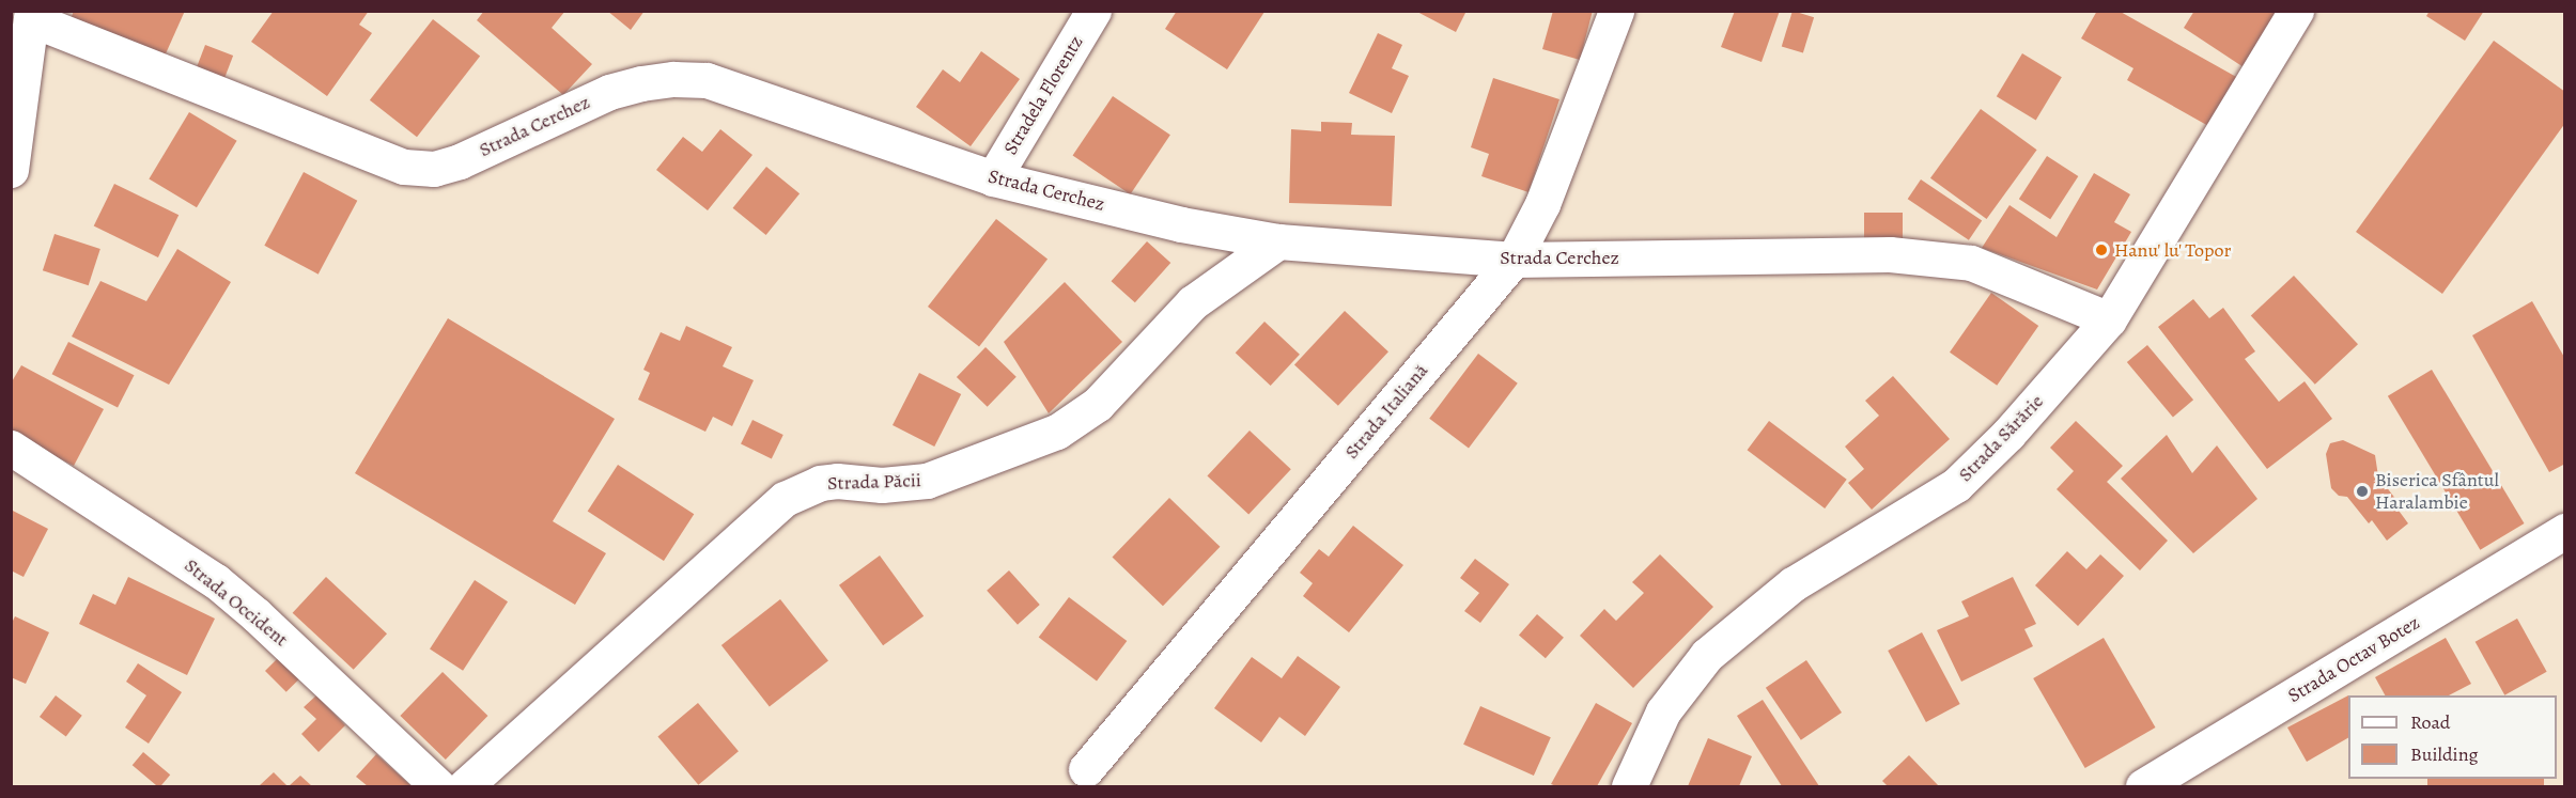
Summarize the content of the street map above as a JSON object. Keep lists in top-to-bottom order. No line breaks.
{"streets":{"street":["Stradela Florentz","Strada Cerchez","Strada Italiană","Strada Sărărie","Strada Păcii","Strada Occident","Strada Octav Botez"]},"crossings":[["Stradela Florentz","Strada Cerchez"],["Strada Cerchez","Strada Italiană"],["Strada Cerchez","Strada Sărărie"],["Strada Cerchez","Strada Păcii"]],"places":["Hanu' lu' Topor","Biserica Sfântul Haralambie"],"legend":["Road","Building"]}
